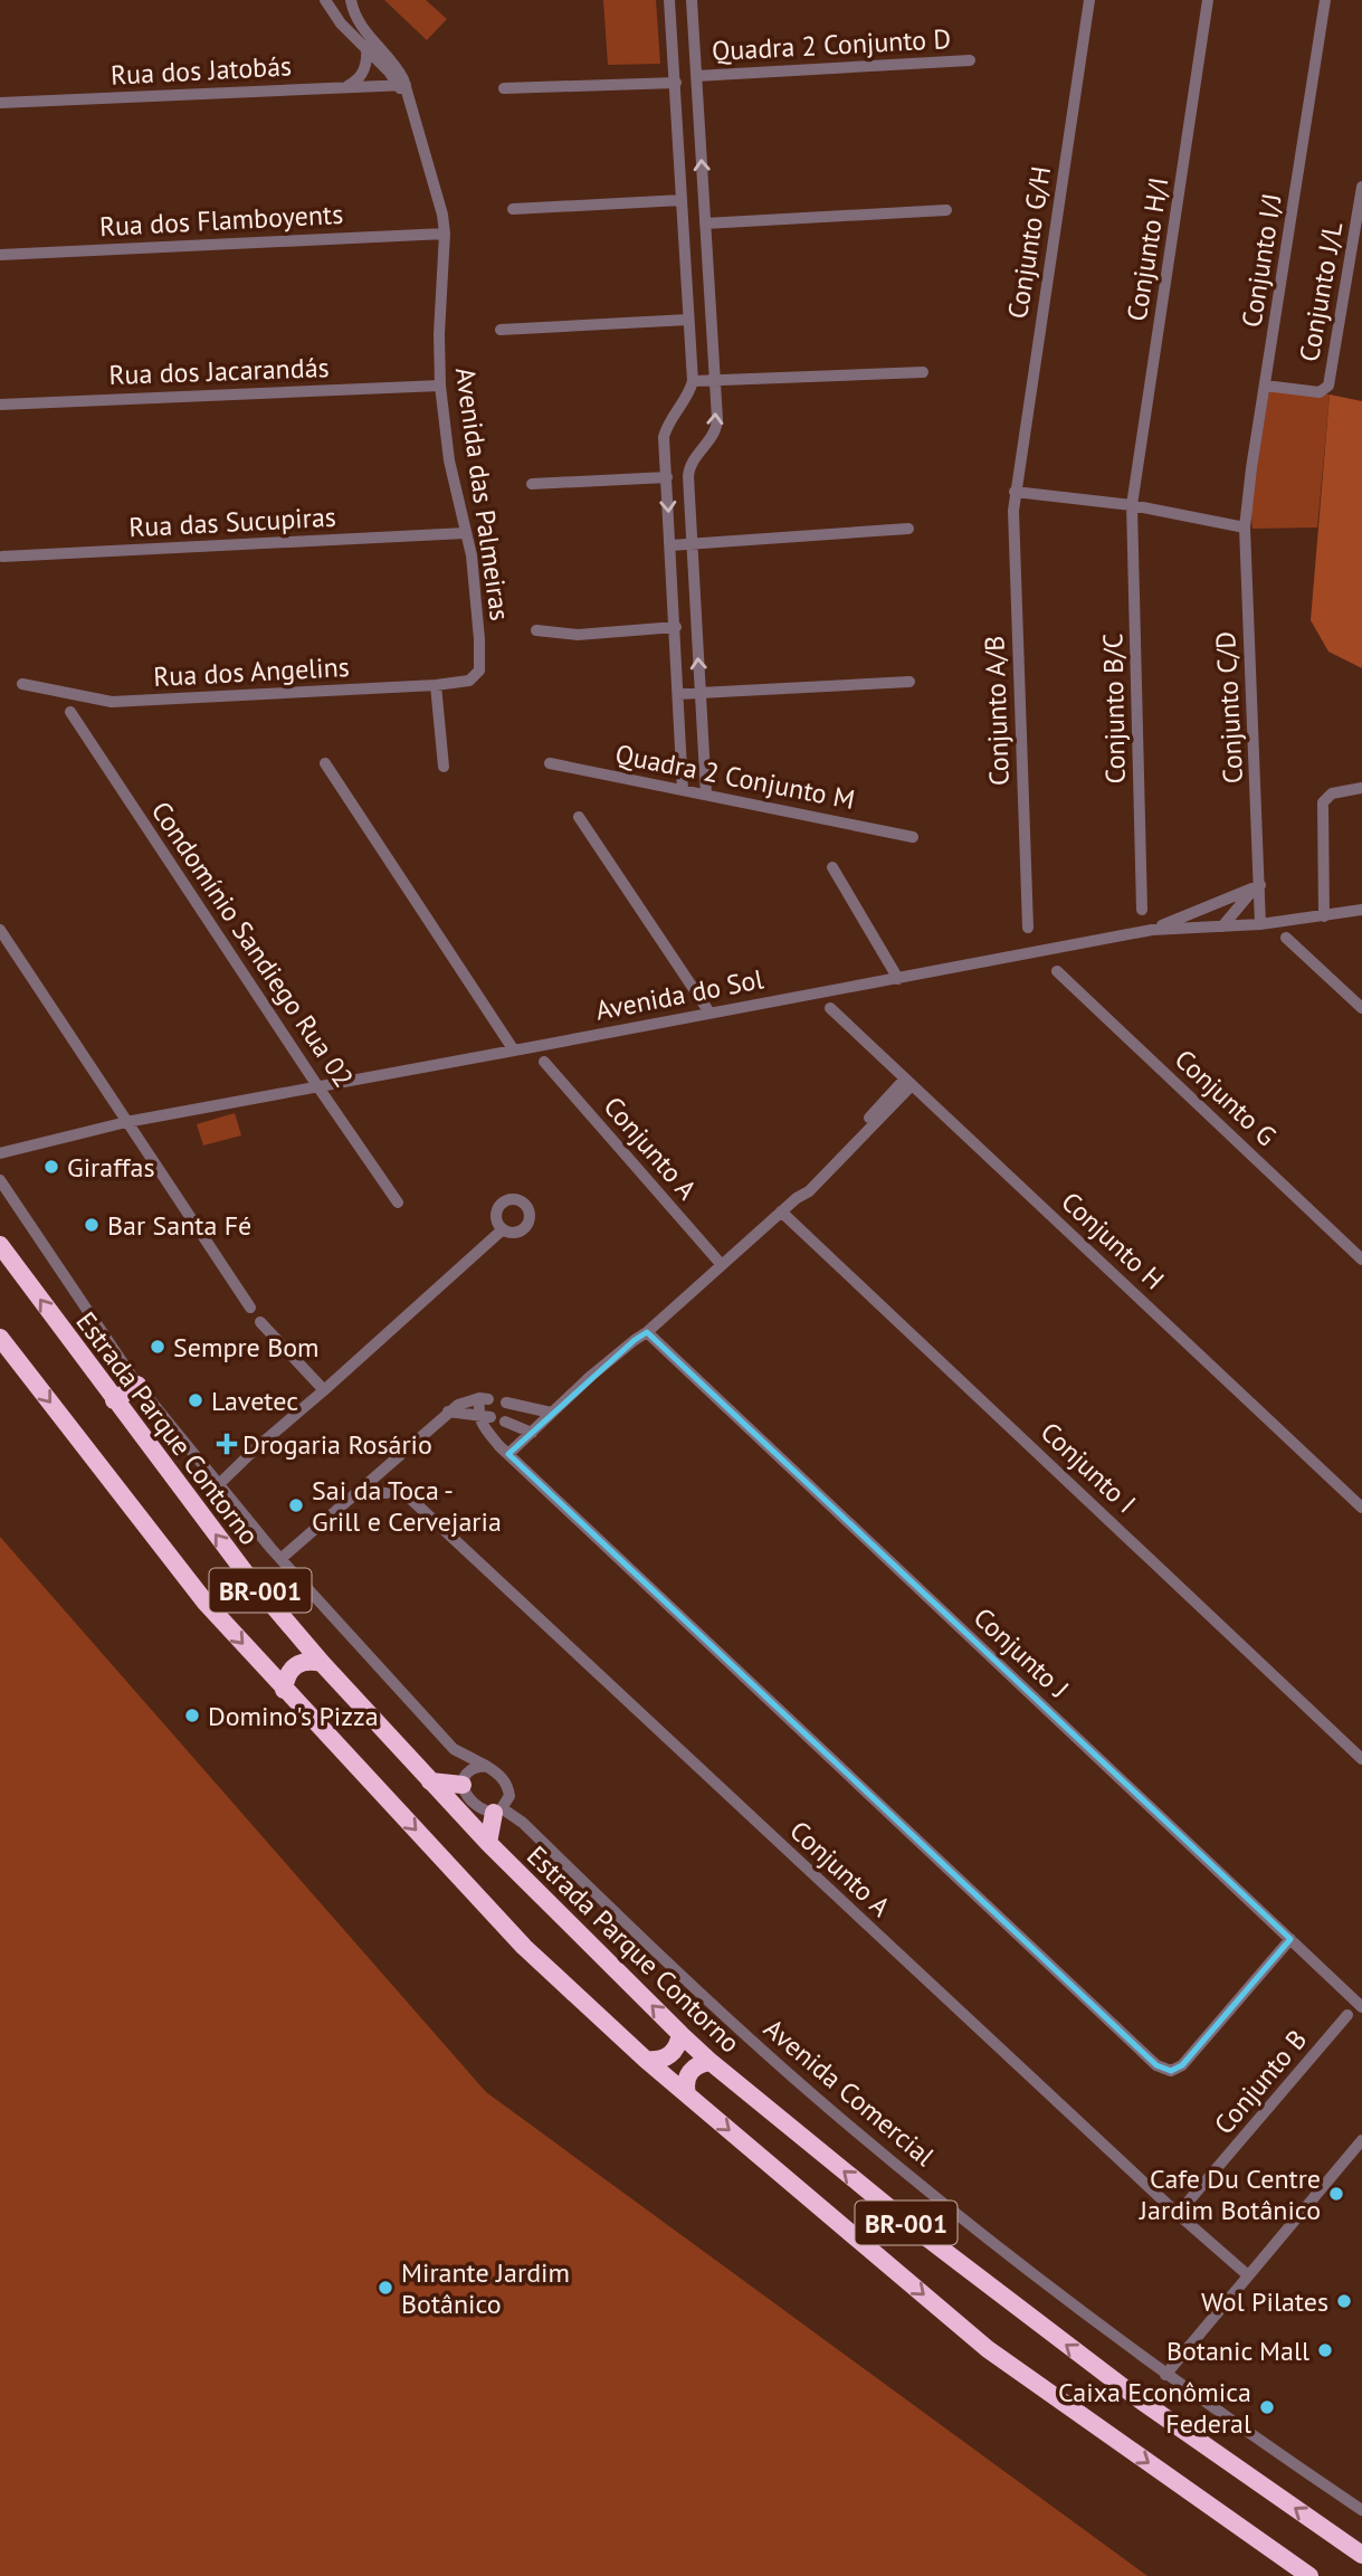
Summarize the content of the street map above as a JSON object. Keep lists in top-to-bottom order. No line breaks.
{"streets":{"highway":["Estrada Parque Contorno","BR-001"],"street":["Quadra 2 Conjunto D","Rua dos Jatobás","Rua dos Flamboyents","Conjunto G/H","Conjunto H/I","Conjunto I/J","Conjunto J/L","Rua dos Jacarandás","Avenida das Palmeiras","Rua das Sucupiras","Rua dos Angelins","Conjunto C/D","Conjunto B/C","Conjunto A/B","Quadra 2 Conjunto M","Condomínio Sandiego Rua 02","Avenida do Sol","Conjunto G","Conjunto A","Conjunto H","Conjunto I","Conjunto J","Conjunto B","Avenida Comercial"]},"crossings":[["Rua dos Jatobás","Avenida das Palmeiras"],["Rua dos Flamboyents","Avenida das Palmeiras"],["Conjunto G/H","Conjunto A/B"],["Conjunto H/I","Conjunto B/C"],["Conjunto I/J","Conjunto J/L"],["Conjunto I/J","Conjunto C/D"],["Rua dos Jacarandás","Avenida das Palmeiras"],["Avenida das Palmeiras","Rua das Sucupiras"],["Avenida das Palmeiras","Rua dos Angelins"],["Conjunto C/D","Avenida do Sol"],["Condomínio Sandiego Rua 02","Avenida do Sol"],["Conjunto A","Conjunto B"]],"places":{"other":["Giraffas","Bar Santa Fé","Sempre Bom","Lavetec","Sai da Toca - Grill e Cervejaria","Domino's Pizza","Cafe Du Centre Jardim Botânico","Mirante Jardim Botânico","Wol Pilates","Botanic Mall","Caixa Econômica Federal"],"health":["Drogaria Rosário"]}}
